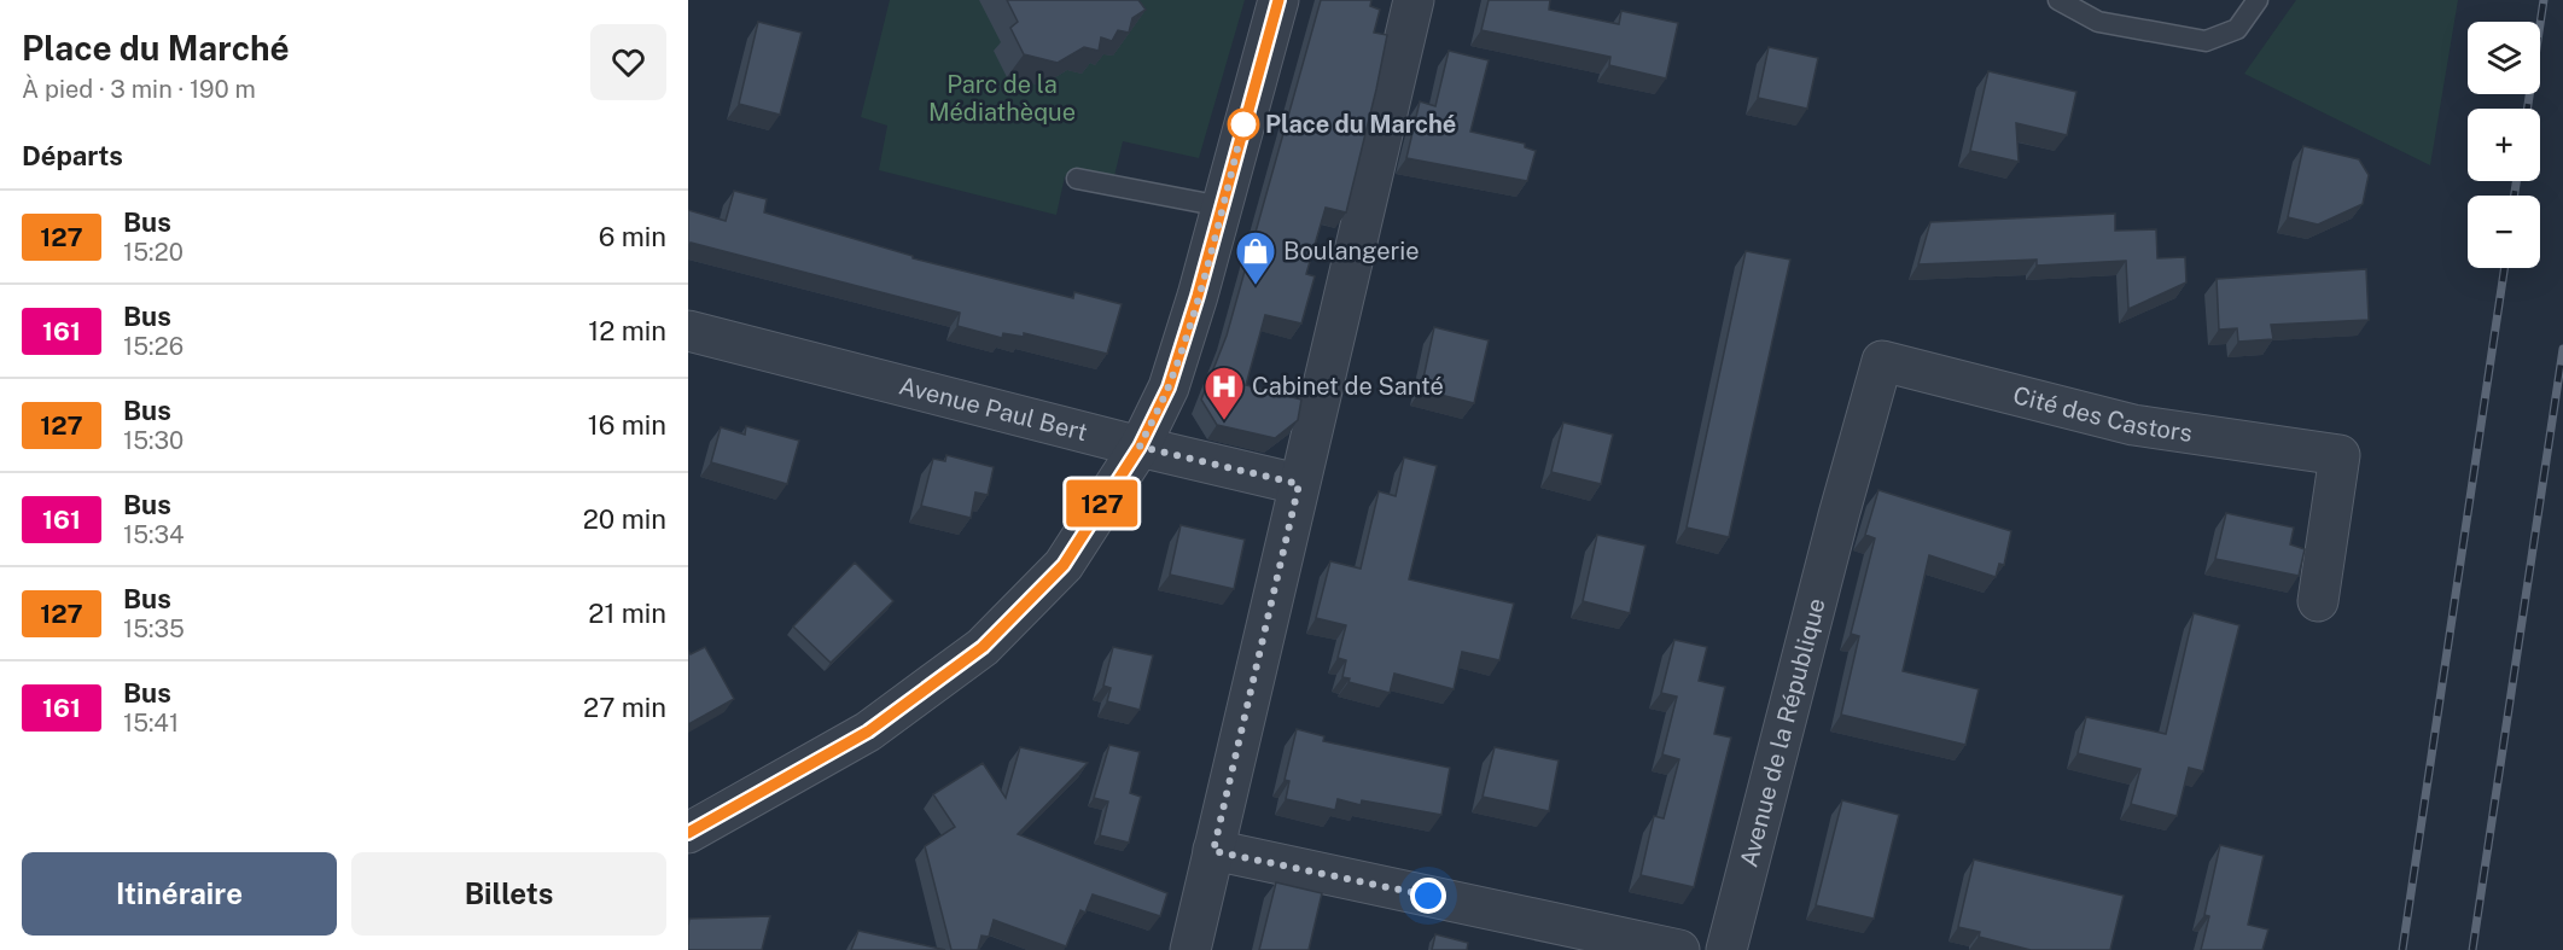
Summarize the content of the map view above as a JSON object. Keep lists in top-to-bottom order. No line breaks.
{"streets":{"street":["Avenue Paul Bert","Cité des Castors","Avenue de la République"]},"crossings":[["Cité des Castors","Avenue de la République"]],"parks":["Parc de la Médiathèque"],"places":{"other":["Place du Marché"],"shop":["Boulangerie"],"hospital":["Cabinet de Santé"]},"lines":["bus line 127"],"page":{"heading":[["Place du Marché","À pied · 3 min · 190 m"],"Départs"],"on_map":"127","map_buttons":["+","−"],"list":[{"mark":"127","name":"Bus","note":"15:20","value":"6 min"},{"mark":"161","name":"Bus","note":"15:26","value":"12 min"},{"mark":"127","name":"Bus","note":"15:30","value":"16 min"},{"mark":"161","name":"Bus","note":"15:34","value":"20 min"},{"mark":"127","name":"Bus","note":"15:35","value":"21 min"},{"mark":"161","name":"Bus","note":"15:41","value":"27 min"}],"buttons":["Itinéraire","Billets"]}}
